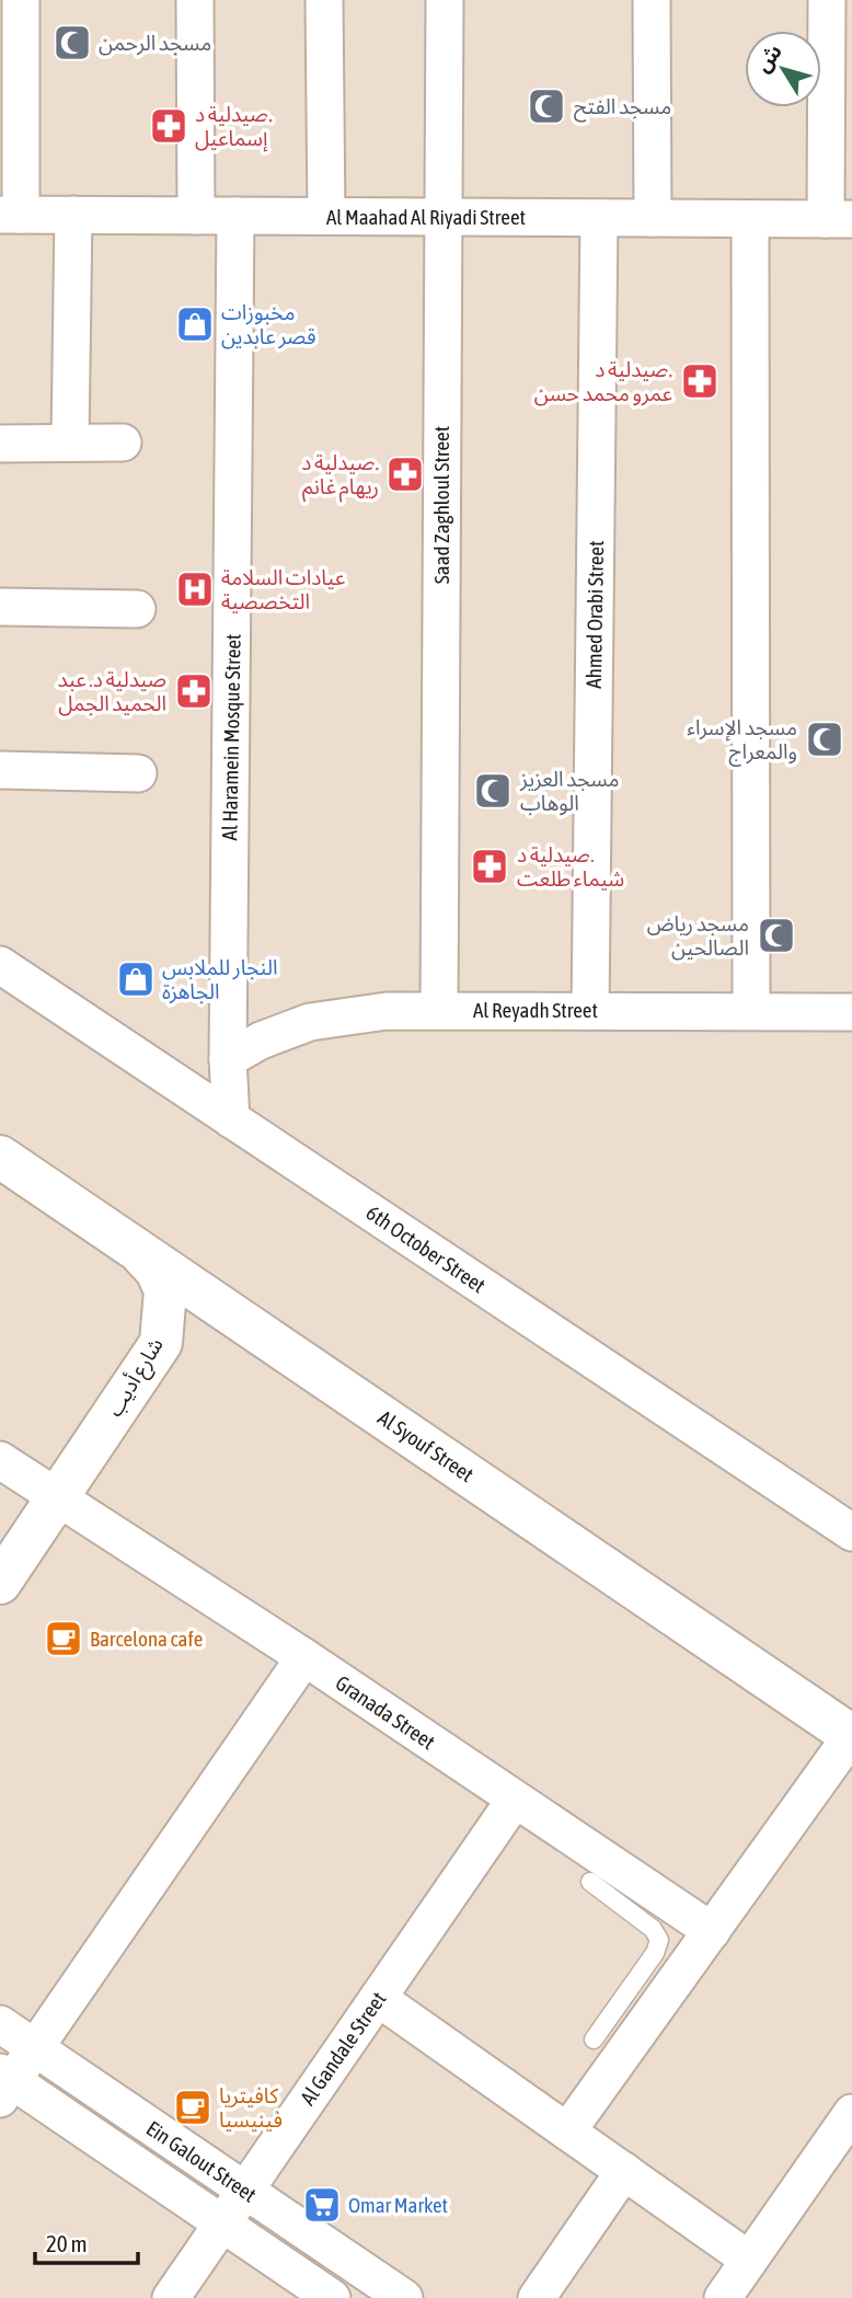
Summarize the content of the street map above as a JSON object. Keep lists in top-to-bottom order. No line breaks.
{"streets":{"main road":["شارع أديب","Al Syouf Street"],"street":["Al Maahad Al Riyadi Street","Saad Zaghloul Street","Ahmed Orabi Street","Al Haramein Mosque Street","Al Reyadh Street","6th October Street","Granada Street","Al Gandale Street","Ein Galout Street"]},"crossings":[["Al Maahad Al Riyadi Street","Saad Zaghloul Street"],["Al Maahad Al Riyadi Street","Ahmed Orabi Street"],["Al Maahad Al Riyadi Street","Al Haramein Mosque Street"],["Saad Zaghloul Street","Al Reyadh Street"],["Ahmed Orabi Street","Al Reyadh Street"],["Al Haramein Mosque Street","Al Reyadh Street"],["Al Haramein Mosque Street","6th October Street"],["شارع أديب","Al Syouf Street"],["شارع أديب","Granada Street"],["Granada Street","Al Gandale Street"],["Al Gandale Street","Ein Galout Street"]],"places":{"mosque":["مسجد الرحمن","مسجد الفتح","مسجد الإسراء والمعراج","مسجد العزيز الوهاب","مسجد رياض الصالحين"],"pharmacy":["صيدلية د. إسماعيل","صيدلية د. عمرو محمد حسن","صيدلية د. ريهام غانم","صيدلية د. عبد الحميد الجمل","صيدلية د. شيماء طلعت"],"shop":["مخبوزات قصر عابدين","النجار للملابس الجاهزة"],"hospital":["عيادات السلامة التخصصية"],"cafe":["Barcelona cafe","كافيتريا فينيسيا"],"supermarket":["Omar Market"]},"scale_bar":"20 m","north":"top left"}
